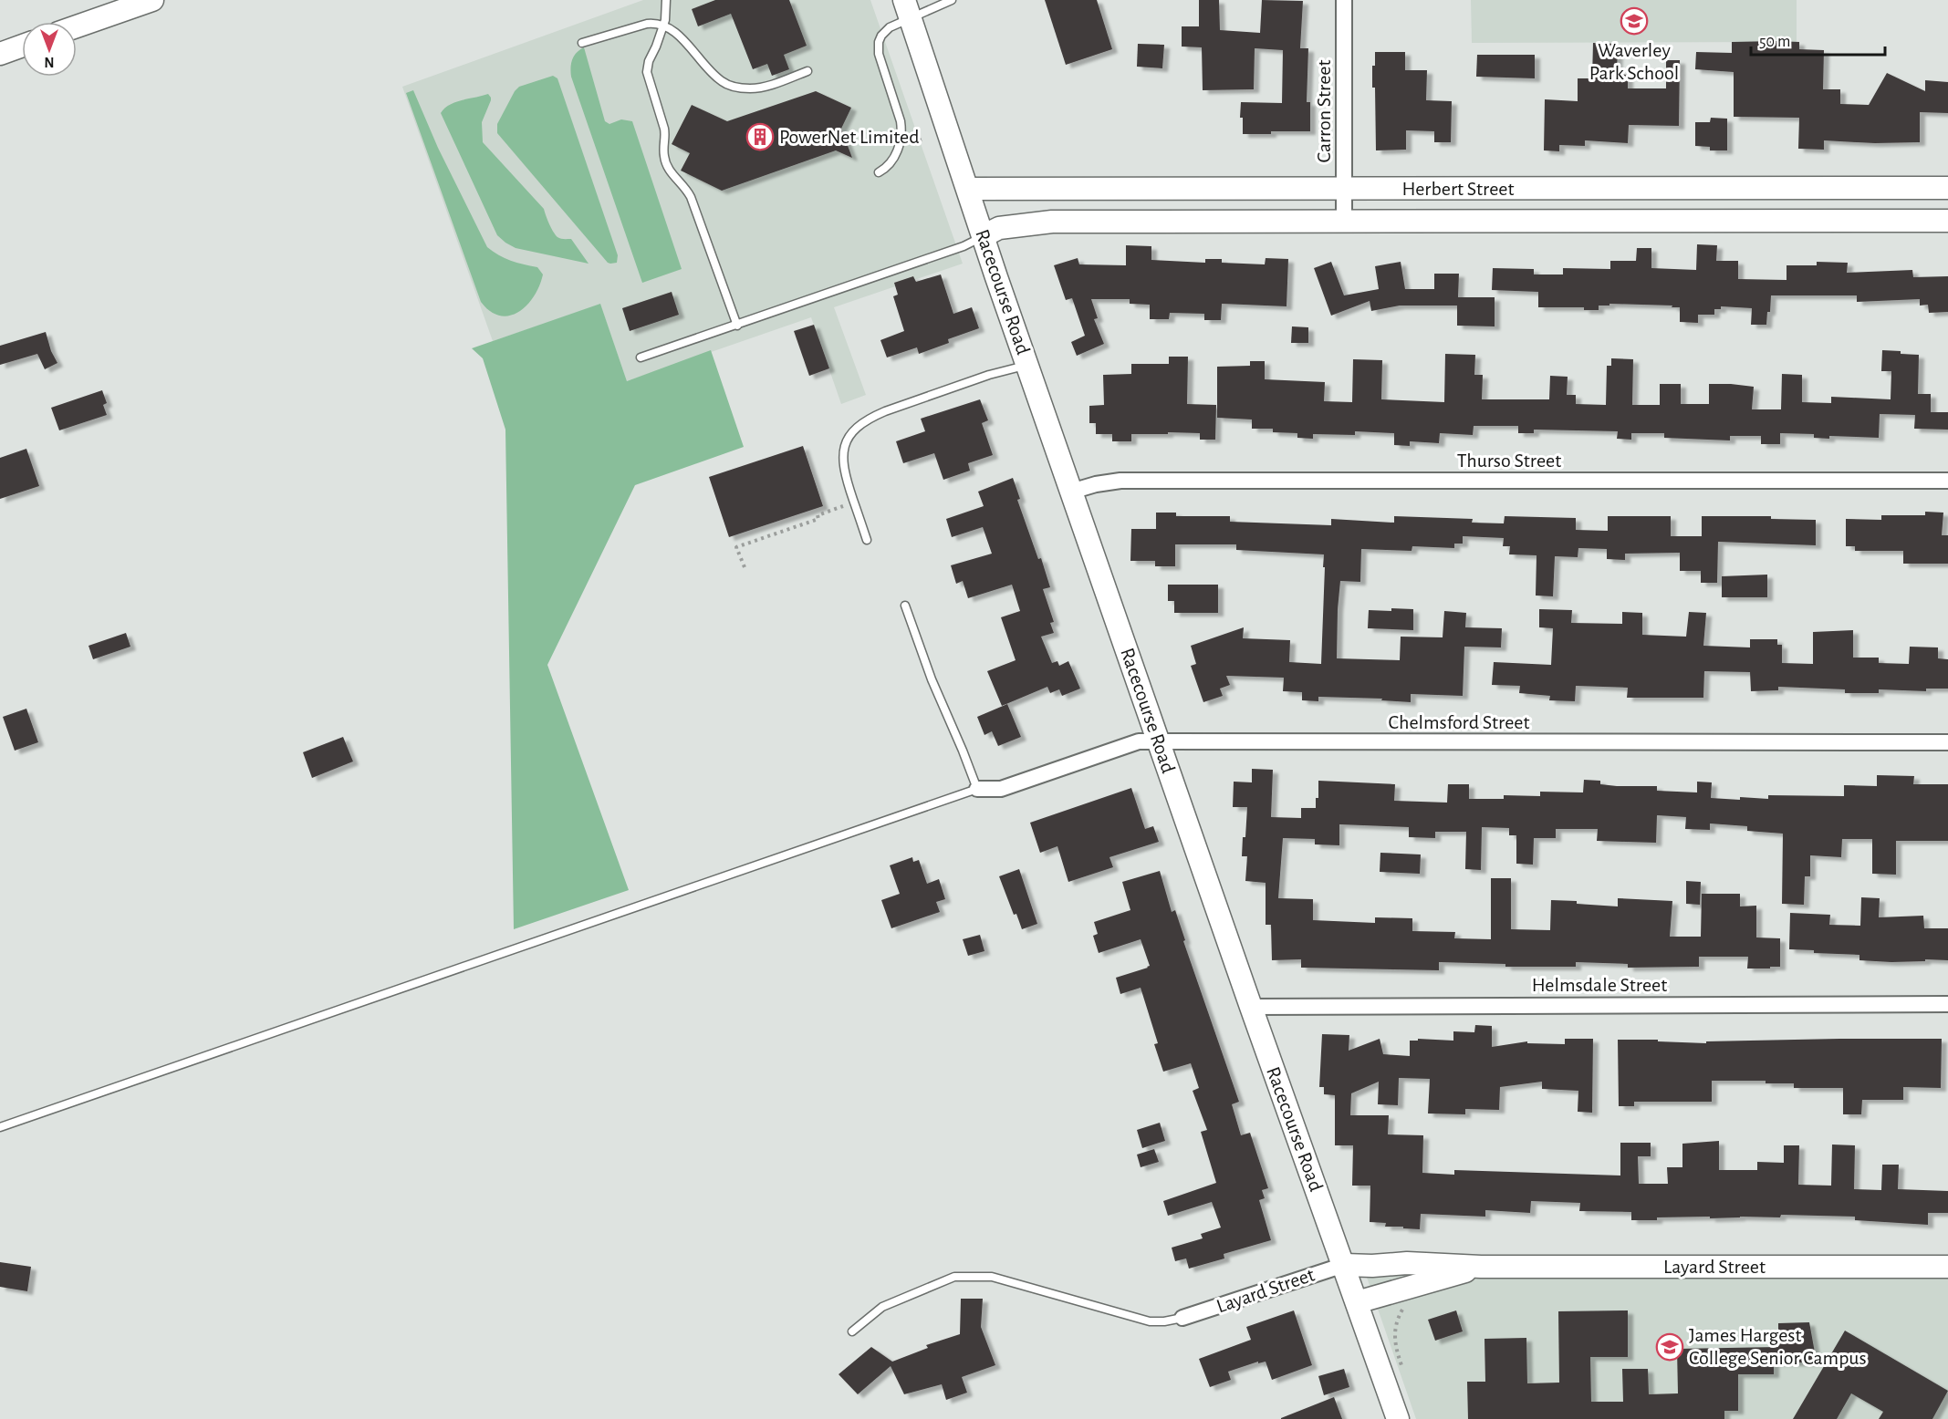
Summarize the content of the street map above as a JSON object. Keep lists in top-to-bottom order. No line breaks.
{"streets":{"street":["Carron Street","Herbert Street","Racecourse Road","Thurso Street","Chelmsford Street","Helmsdale Street","Layard Street"]},"crossings":[["Carron Street","Herbert Street"],["Herbert Street","Racecourse Road"],["Racecourse Road","Thurso Street"],["Racecourse Road","Chelmsford Street"],["Racecourse Road","Helmsdale Street"],["Racecourse Road","Layard Street"]],"places":{"school or university":["Waverley Park School","James Hargest College Senior Campus"],"building":["PowerNet Limited"]},"scale_bar":"50 m","north":"bottom"}
